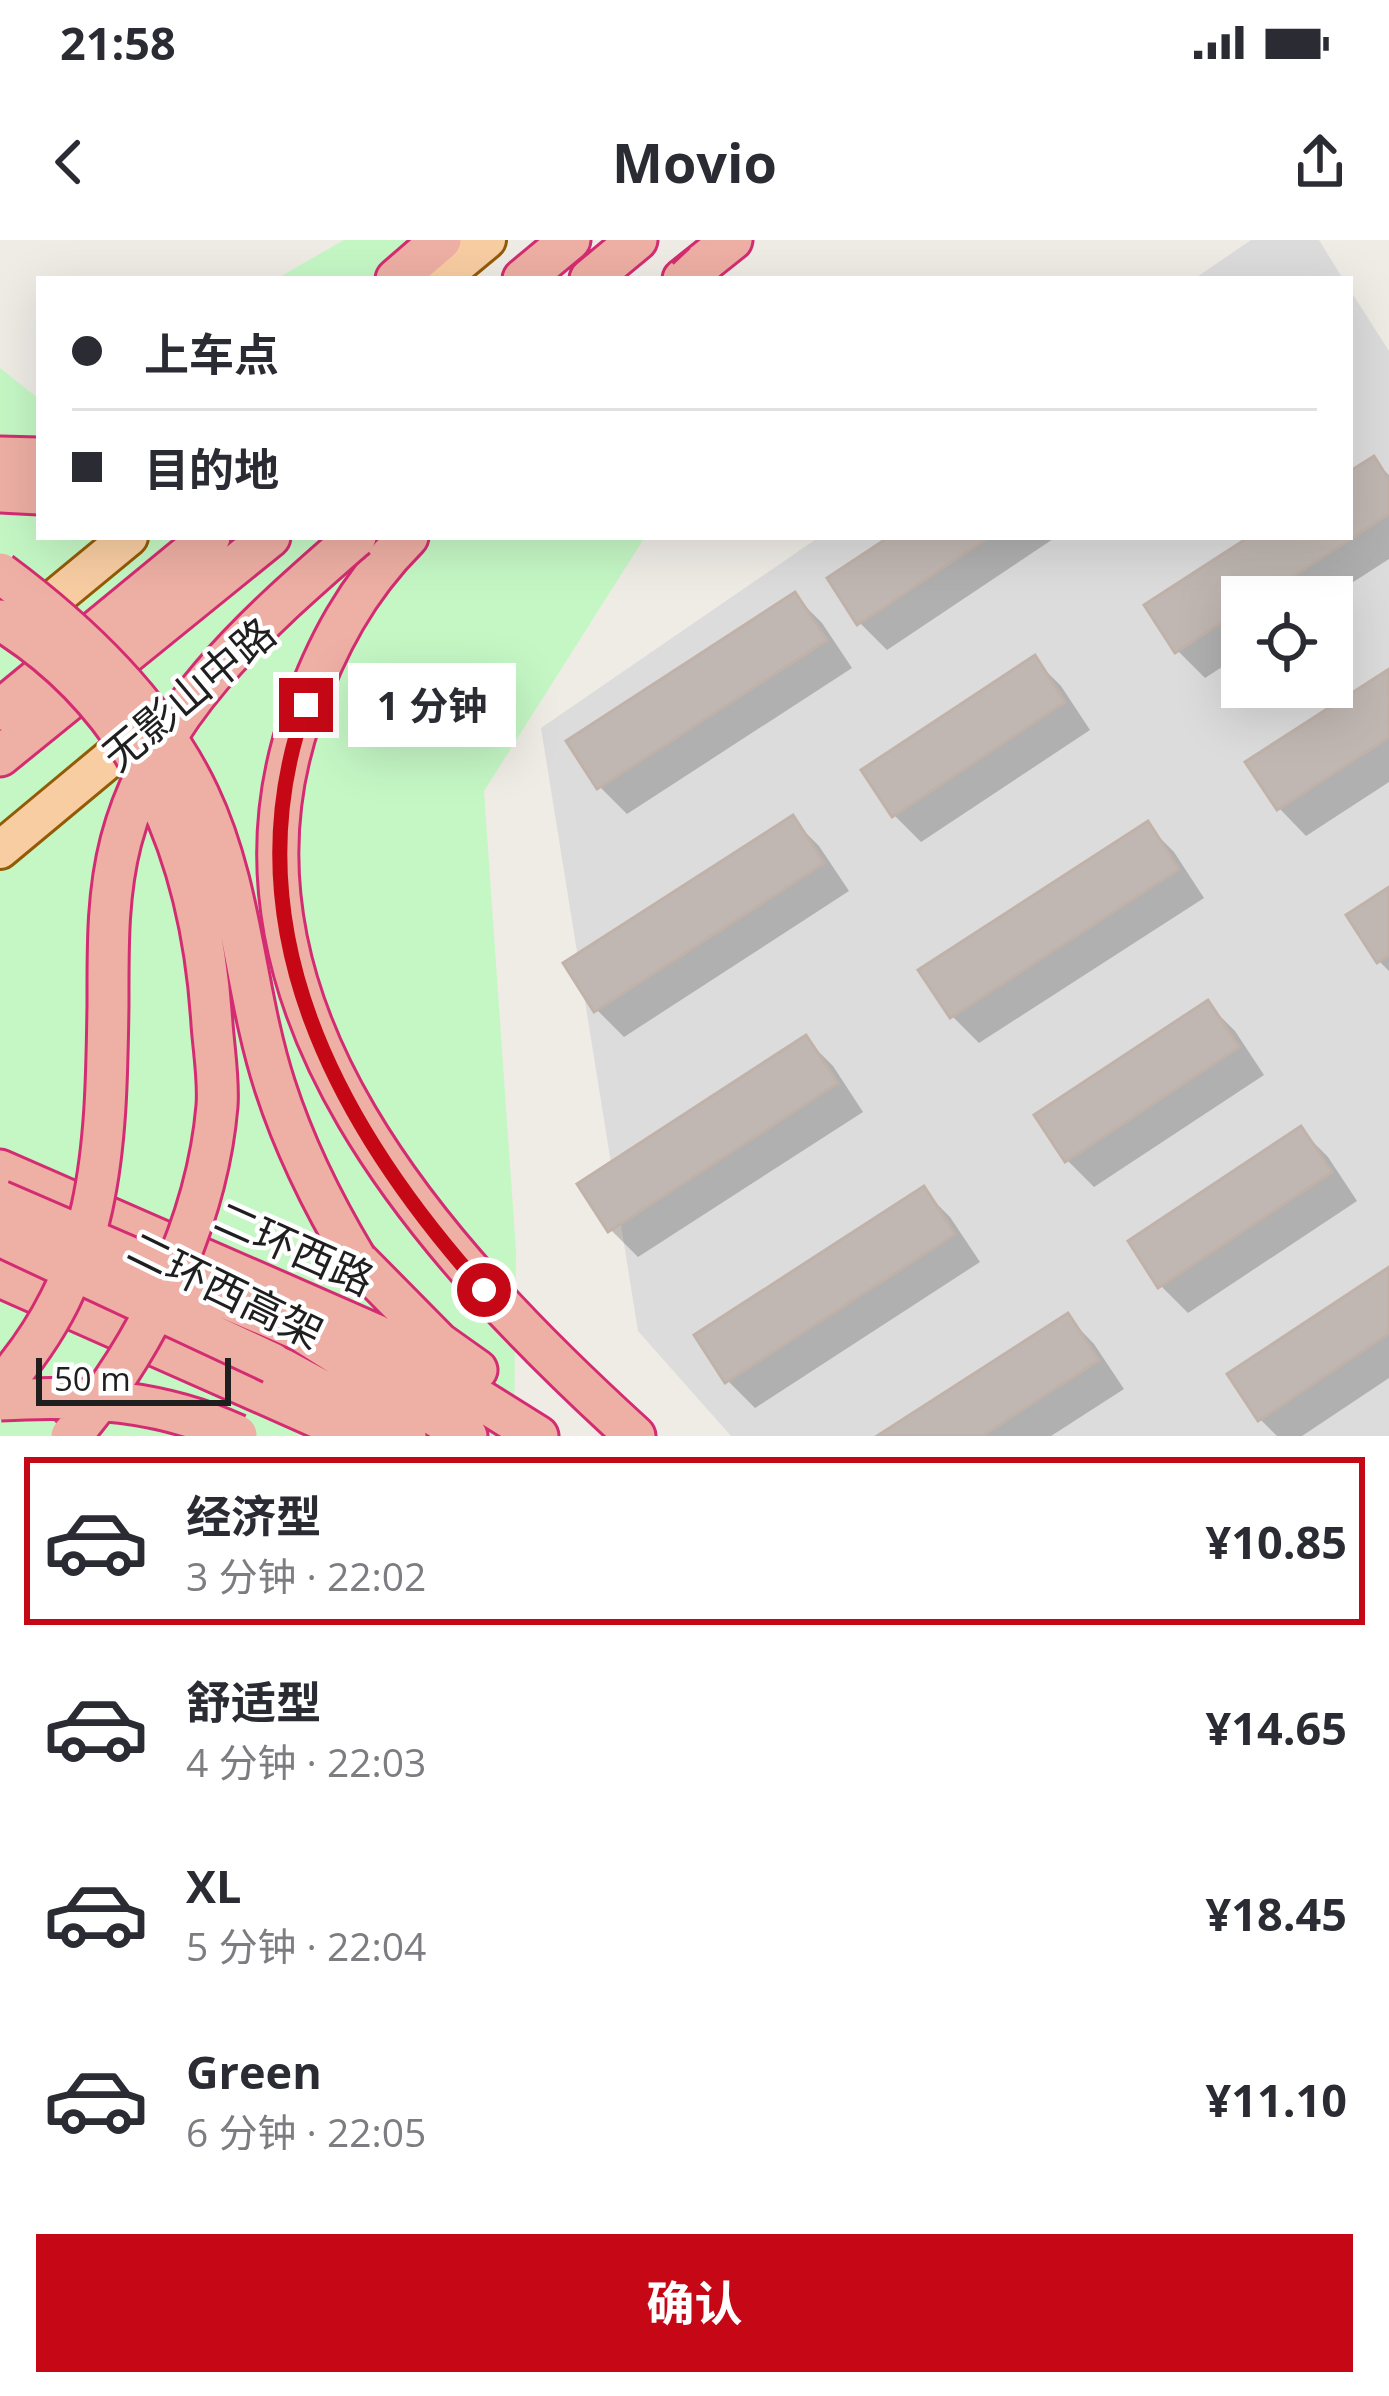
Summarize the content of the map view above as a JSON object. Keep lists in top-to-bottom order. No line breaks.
{"streets":{"highway":["二环西路","二环西高架"],"main road":["无影山中路"]},"scale_bar":"50 m","page":{"status":"21:58","header":"Movio","banner":["上车点","目的地"],"bubble":"1 分钟","scale":"50 m","list":[{"name":"经济型","note":"3 分钟 · 22:02","value":"¥10.85"},{"name":"舒适型","note":"4 分钟 · 22:03","value":"¥14.65"},{"name":"XL","note":"5 分钟 · 22:04","value":"¥18.45"},{"name":"Green","note":"6 分钟 · 22:05","value":"¥11.10"}],"buttons":"确认"}}
